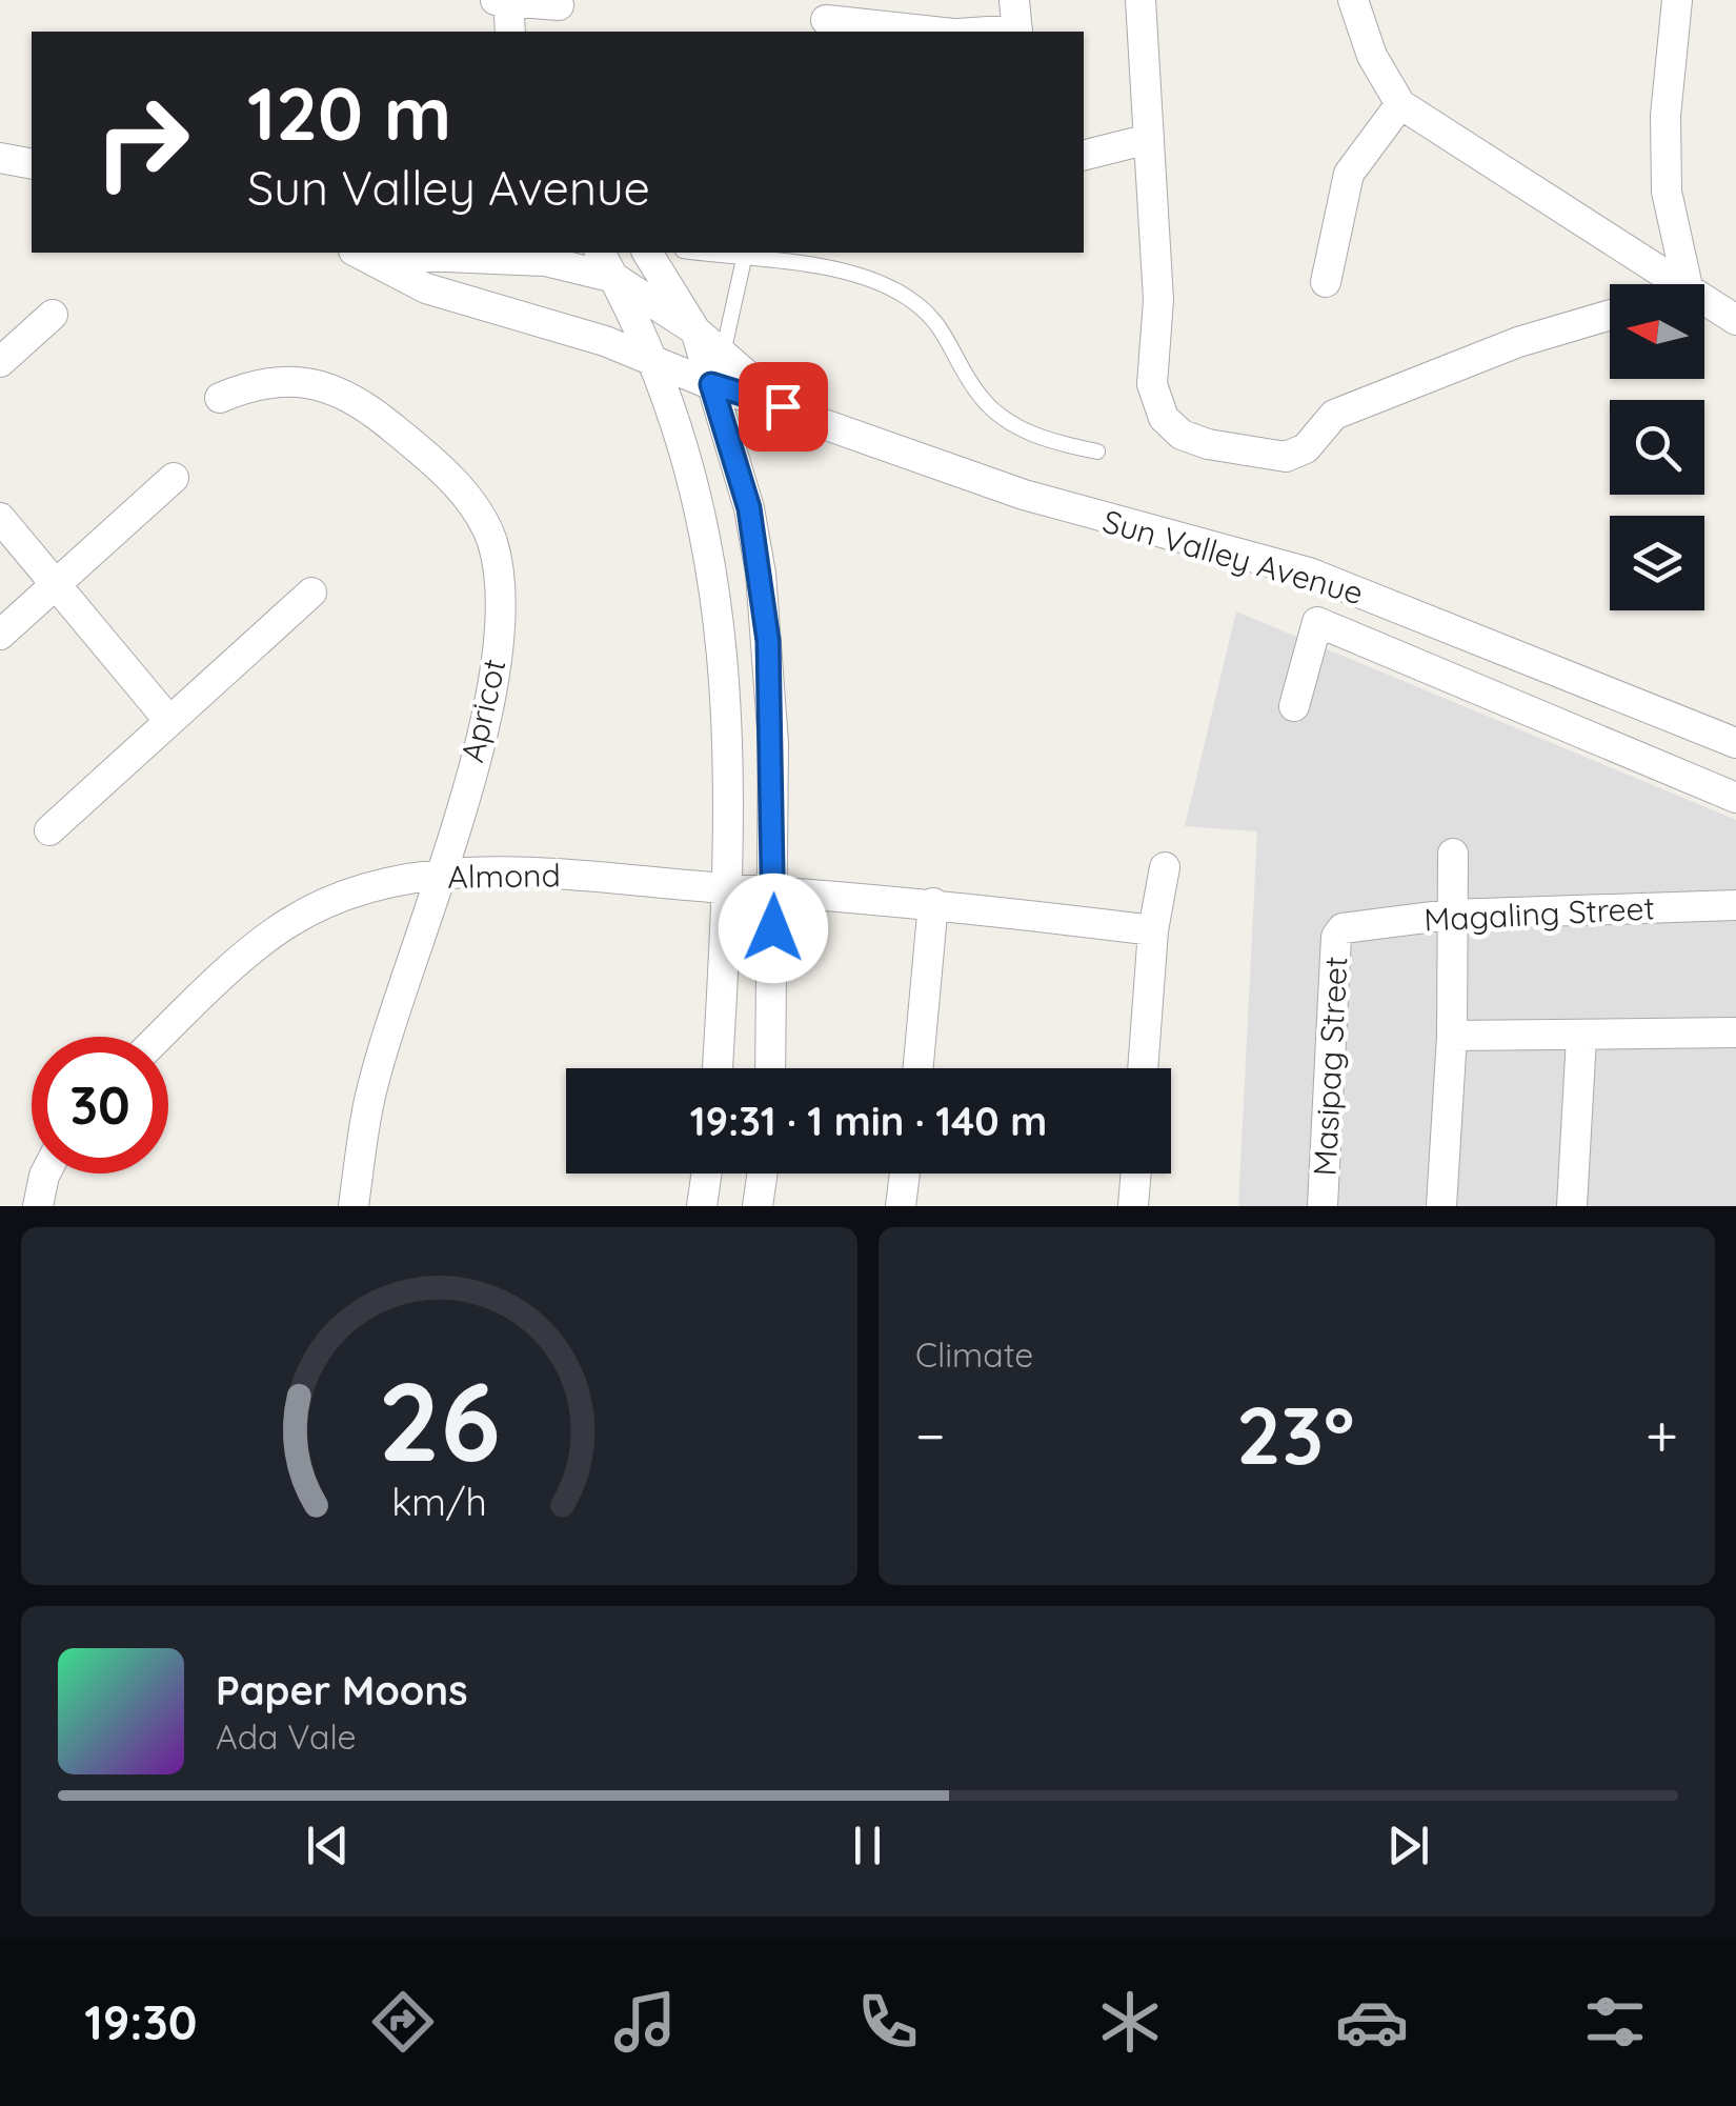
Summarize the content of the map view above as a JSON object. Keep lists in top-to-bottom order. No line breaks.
{"streets":{"street":["Sun Valley Avenue","Apricot","Almond","Magaling Street","Masipag Street"]},"crossings":[["Apricot","Almond"],["Magaling Street","Masipag Street"]],"north":"left","page":{"turn":["120 m","Sun Valley Avenue"],"limit":"30","trip":"19:31 · 1 min · 140 m","tile":"Climate","heat":["−","23°","+"],"song":["Paper Moons","Ada Vale"],"tabs":"19:30","gauge":["26","km/h"]}}
